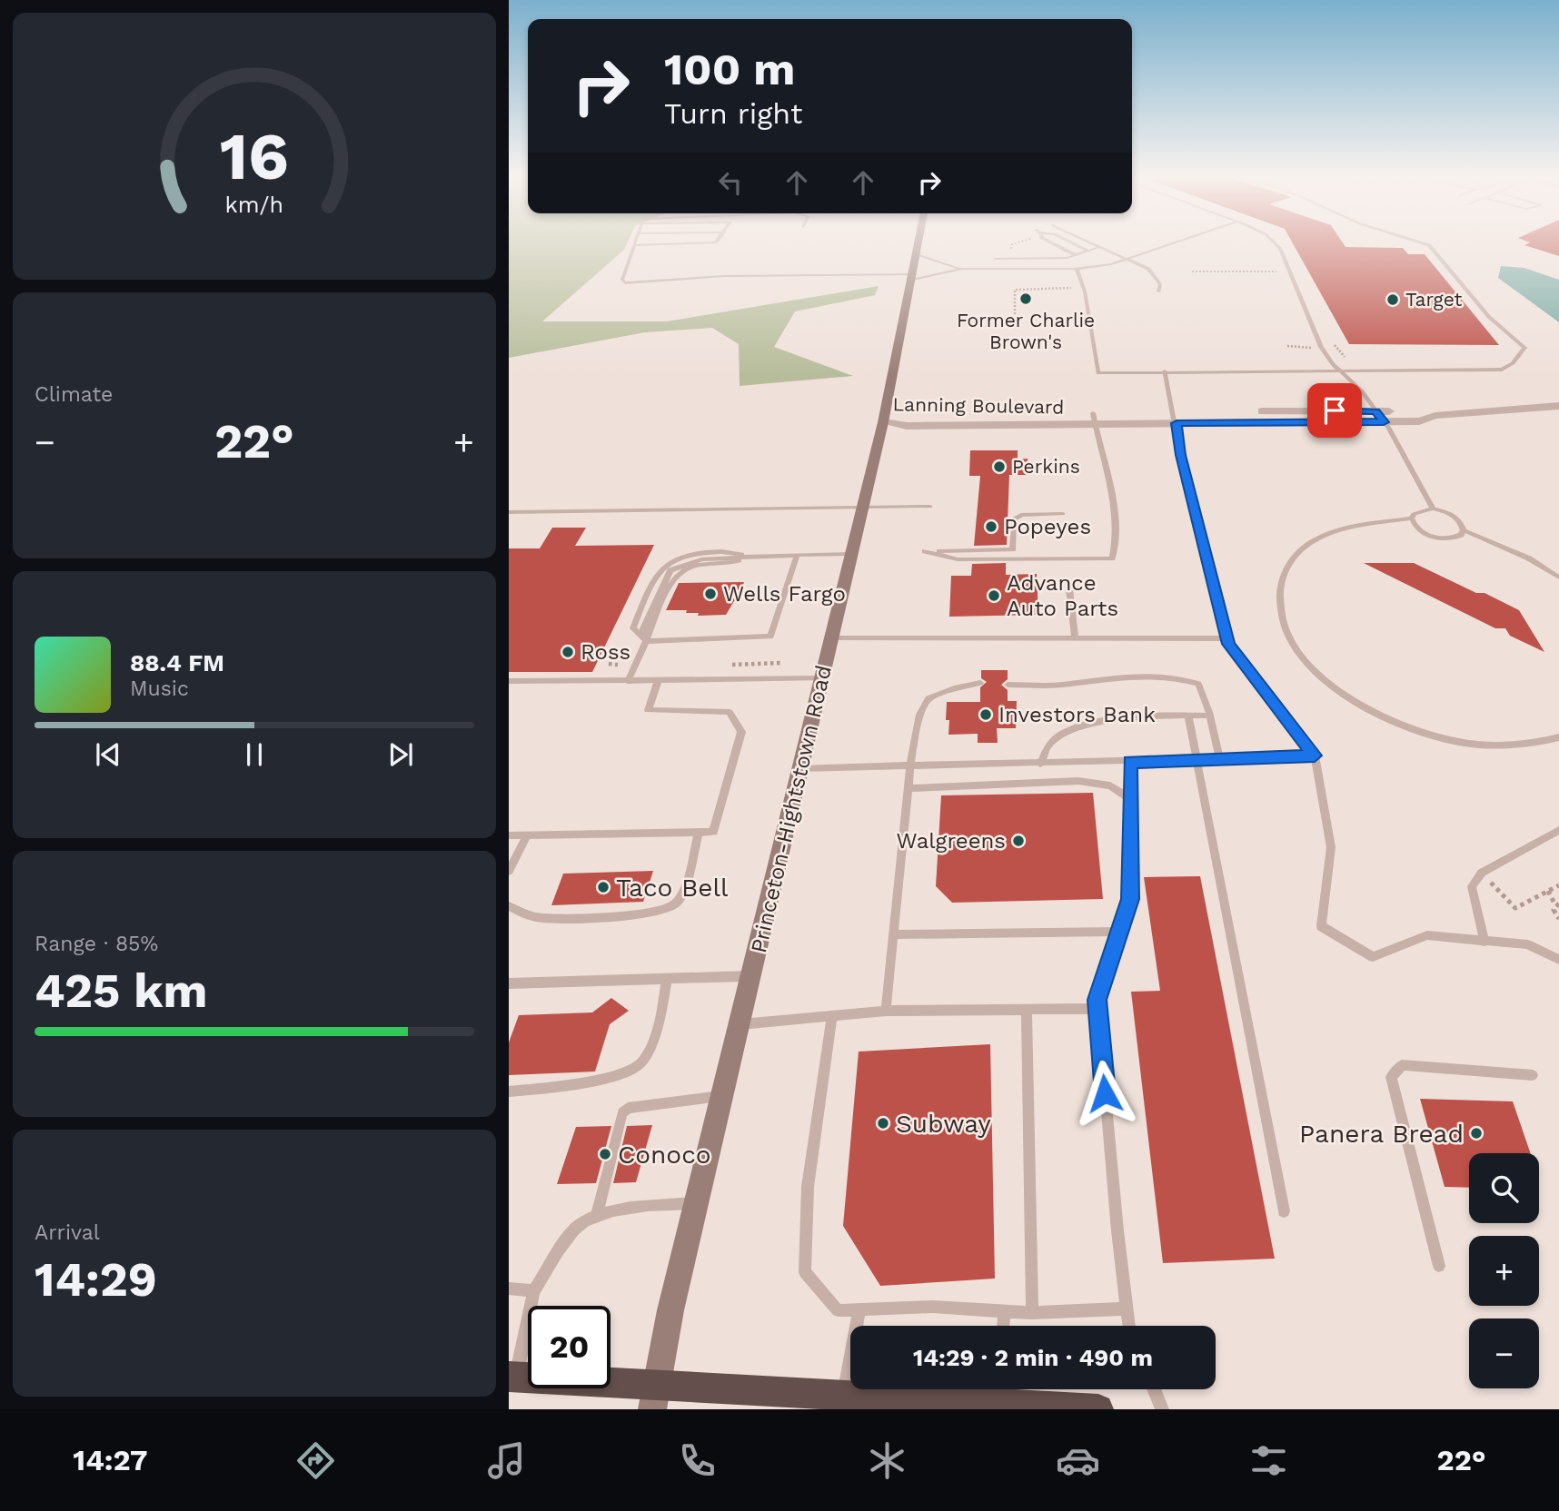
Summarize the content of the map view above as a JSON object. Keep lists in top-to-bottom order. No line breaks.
{"streets":{"main road":["Princeton-Hightstown Road"],"street":["Lanning Boulevard"]},"crossings":[["Lanning Boulevard","Princeton-Hightstown Road"]],"places":["Former Charlie Brown's","Target","Perkins","Popeyes","Wells Fargo","Advance Auto Parts","Ross","Investors Bank","Walgreens","Taco Bell","Subway","Panera Bread","Conoco"],"page":{"turn":["100 m","Turn right"],"tile":["Climate",["Range · 85%","425 km"],["Arrival","14:29"]],"heat":["−","22°","+"],"song":["88.4 FM","Music"],"map_buttons":["+","−"],"limit":"20","trip":"14:29 · 2 min · 490 m","tabs":["14:27","22°"],"gauge":["16","km/h"]}}
